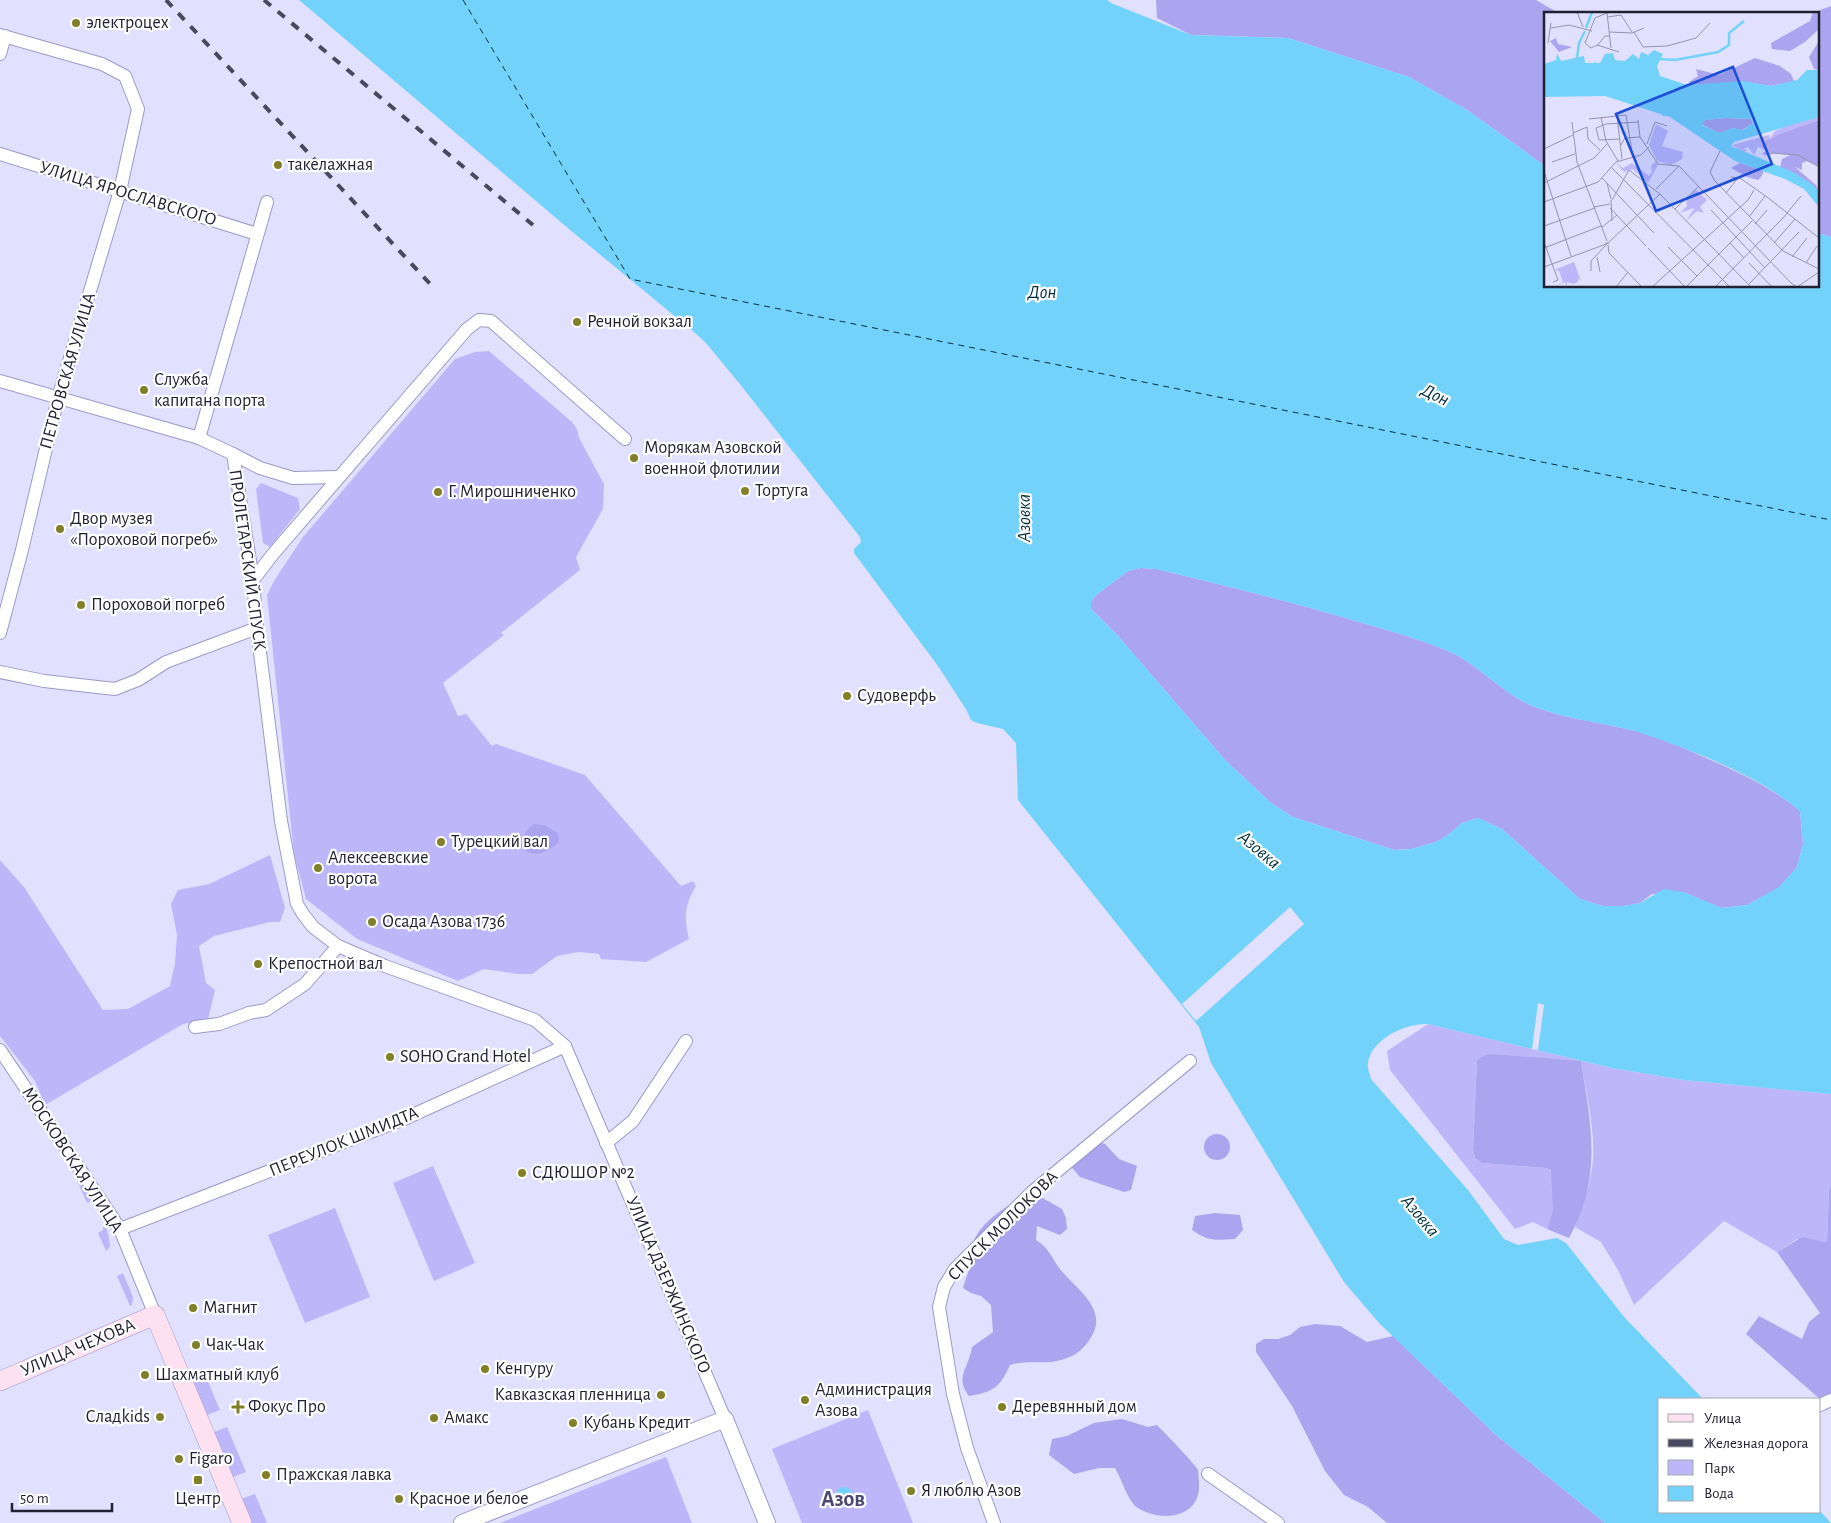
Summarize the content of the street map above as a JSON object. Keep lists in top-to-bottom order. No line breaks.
{"streets":{"main road":["МОСКОВСКАЯ УЛИЦА","УЛИЦА ЧЕХОВА"],"street":["УЛИЦА ЯРОСЛАВСКОГО","ПЕТРОВСКАЯ УЛИЦА","ПРОЛЕТАРСКИЙ СПУСК","ПЕРЕУЛОК ШМИДТА","СПУСК МОЛОКОВА","УЛИЦА ДЗЕРЖИНСКОГО"]},"crossings":[["УЛИЦА ЯРОСЛАВСКОГО","ПЕТРОВСКАЯ УЛИЦА"],["ПЕТРОВСКАЯ УЛИЦА","ПРОЛЕТАРСКИЙ СПУСК"],["ПРОЛЕТАРСКИЙ СПУСК","УЛИЦА ДЗЕРЖИНСКОГО"],["ПЕРЕУЛОК ШМИДТА","МОСКОВСКАЯ УЛИЦА"],["ПЕРЕУЛОК ШМИДТА","УЛИЦА ДЗЕРЖИНСКОГО"],["МОСКОВСКАЯ УЛИЦА","УЛИЦА ЧЕХОВА"]],"districts":["Азов"],"water":["Дон","Азовка"],"places":{"other":["электроцех","такелажная","Речной вокзал","Служба капитана порта","Морякам Азовской военной флотилии","Тортуга","Г. Мирошниченко","Двор музея «Пороховой погреб»","Пороховой погреб","Судоверфь","Турецкий вал","Алексеевские ворота","Осада Азова 1736","Крепостной вал","SOHO Grand Hotel","СДЮШОР №2","Магнит","Чак-Чак","Кенгуру","Шахматный клуб","Кавказская пленница","Администрация Азова","Деревянный дом","Сладkids","Амакс","Кубань Кредит","Figaro","Пражская лавка","Я люблю Азов","Красное и белое"],"health":["Фокус Про"],"transit":["Центр"]},"legend":["Улица","Железная дорога","Парк","Вода"],"scale_bar":"50 m"}
